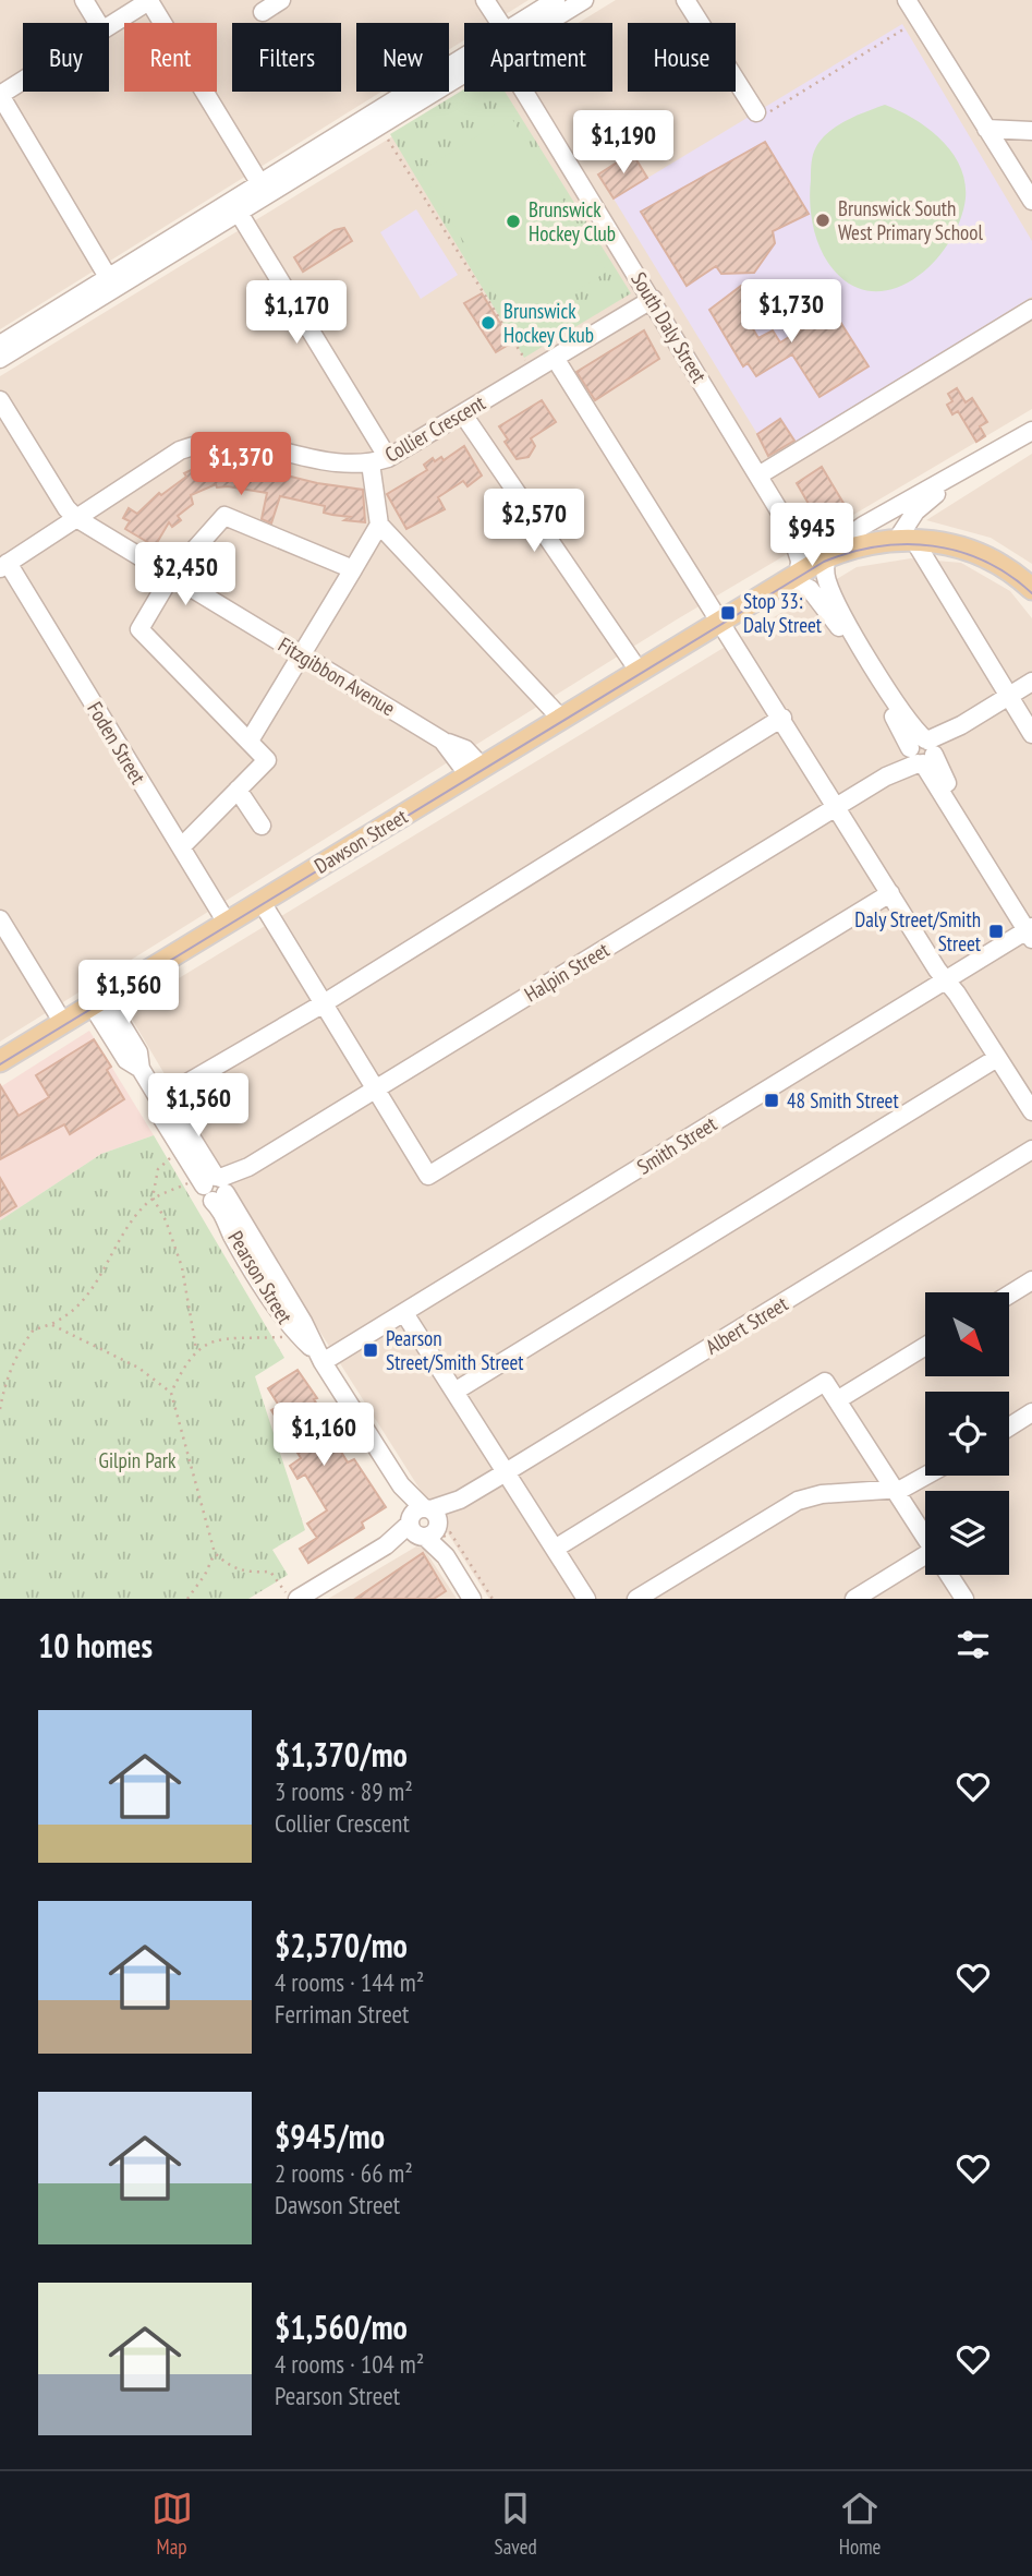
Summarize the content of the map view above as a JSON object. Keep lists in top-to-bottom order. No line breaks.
{"streets":{"main road":["Dawson Street"],"street":["South Daly Street","Collier Crescent","Fitzgibbon Avenue","Foden Street","Halpin Street","Smith Street","Pearson Street","Albert Street"]},"crossings":[["South Daly Street","Collier Crescent"],["South Daly Street","Dawson Street"],["Collier Crescent","Fitzgibbon Avenue"],["Collier Crescent","Foden Street"],["Fitzgibbon Avenue","Dawson Street"],["Foden Street","Dawson Street"],["Dawson Street","Pearson Street"],["Halpin Street","Pearson Street"],["Smith Street","Pearson Street"],["Pearson Street","Albert Street"]],"parks":["Gilpin Park"],"places":{"other":["Brunswick South West Primary School","Brunswick Hockey Club","Brunswick Hockey Ckub"],"transit":["Stop 33: Daly Street","Daly Street/Smith Street","48 Smith Street","Pearson Street/Smith Street"]},"north":"bottom right","page":{"chip":["Buy","Rent","Filters","New","Apartment","House"],"price":["$1,190","$1,730","$1,170","$1,370","$2,570","$945","$2,450","$1,560","$1,560","$1,160"],"heading":"10 homes","list":[{"name":"$1,370/mo","note":"3 rooms · 89 m² · Collier Crescent"},{"name":"$2,570/mo","note":"4 rooms · 144 m² · Ferriman Street"},{"name":"$945/mo","note":"2 rooms · 66 m² · Dawson Street"},{"name":"$1,560/mo","note":"4 rooms · 104 m² · Pearson Street"}],"tabs":["Map","Saved","Home"]}}
